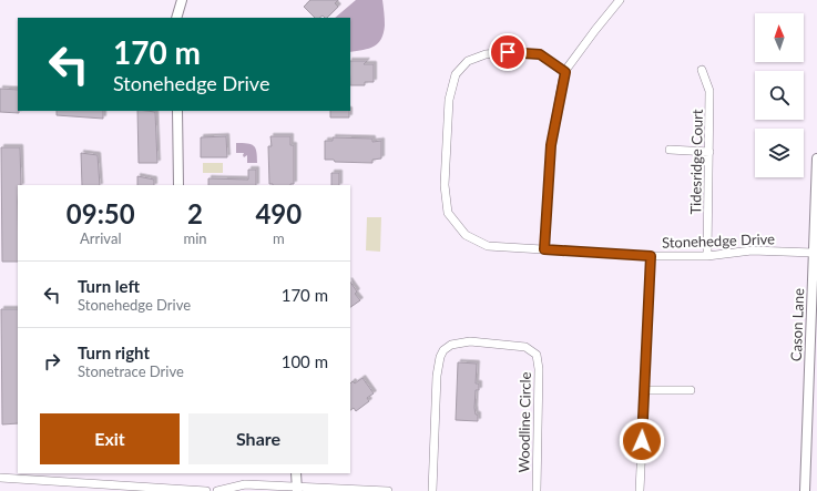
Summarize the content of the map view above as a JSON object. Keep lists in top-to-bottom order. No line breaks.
{"streets":{"street":["Tidesridge Court","Stonehedge Drive","Cason Lane","Woodline Circle"]},"crossings":[["Tidesridge Court","Stonehedge Drive"],["Stonehedge Drive","Cason Lane"]],"north":"top","page":{"turn":["170 m","Stonehedge Drive"],"eta":["09:50","Arrival","2","min","490","m"],"list":[{"name":"Turn left","note":"Stonehedge Drive","value":"170 m"},{"name":"Turn right","note":"Stonetrace Drive","value":"100 m"}],"buttons":["Exit","Share"]}}
